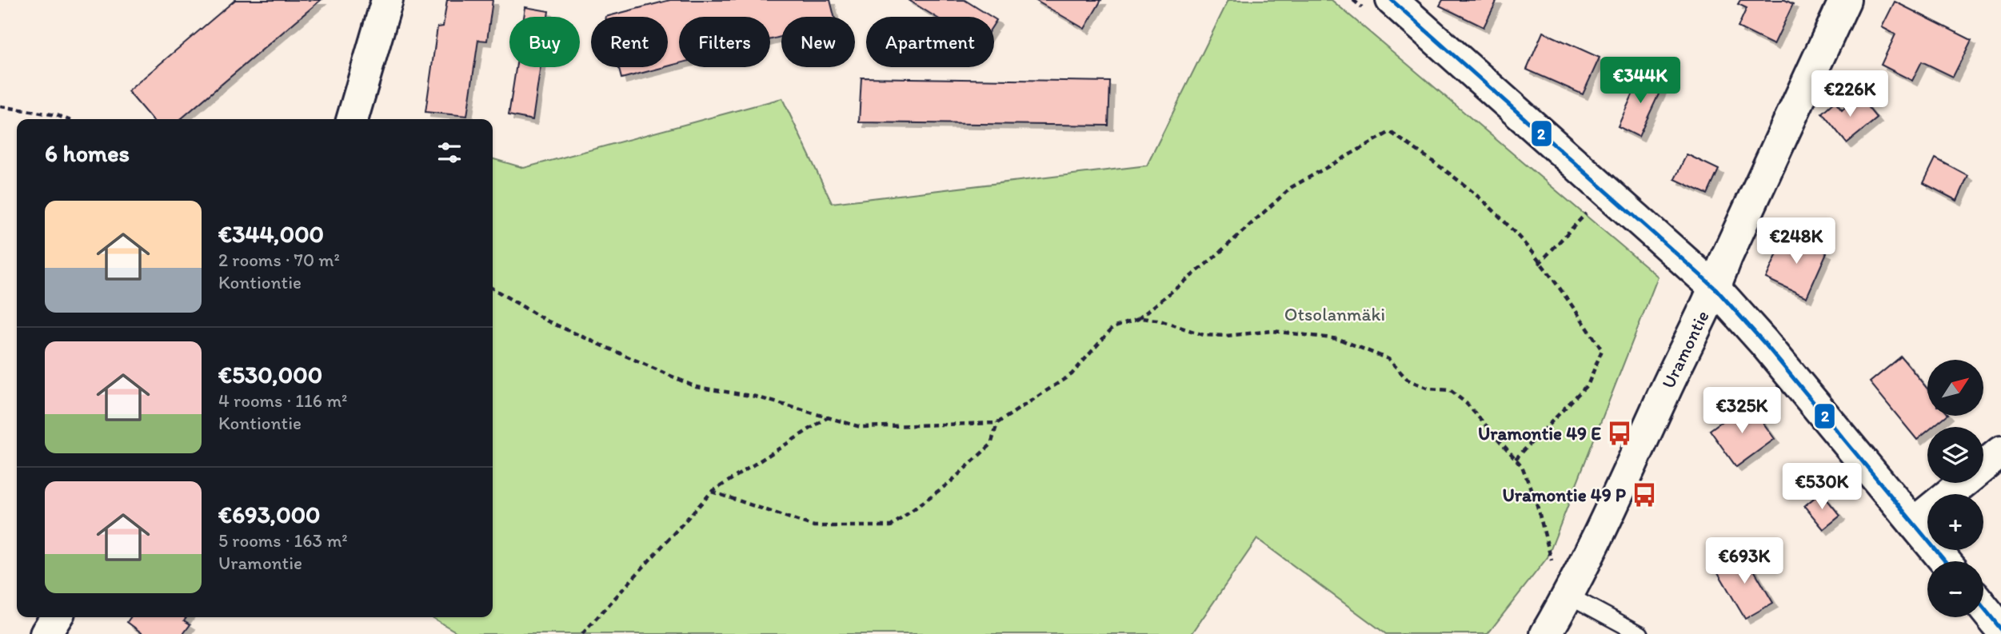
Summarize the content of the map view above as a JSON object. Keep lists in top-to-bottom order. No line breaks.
{"streets":{"street":["Uramontie"]},"parks":["Otsolanmäki"],"places":{"bus stop":["Uramontie 49 E","Uramontie 49 P"]},"lines":["transit line 2"],"north":"top right","page":{"chip":["Buy","Rent","Filters","New","Apartment"],"price":["€344K","€226K","€248K","€325K","€530K","€693K"],"heading":"6 homes","list":[{"name":"€344,000","note":"2 rooms · 70 m² · Kontiontie"},{"name":"€530,000","note":"4 rooms · 116 m² · Kontiontie"},{"name":"€693,000","note":"5 rooms · 163 m² · Uramontie"}],"map_buttons":["+","−"]}}
